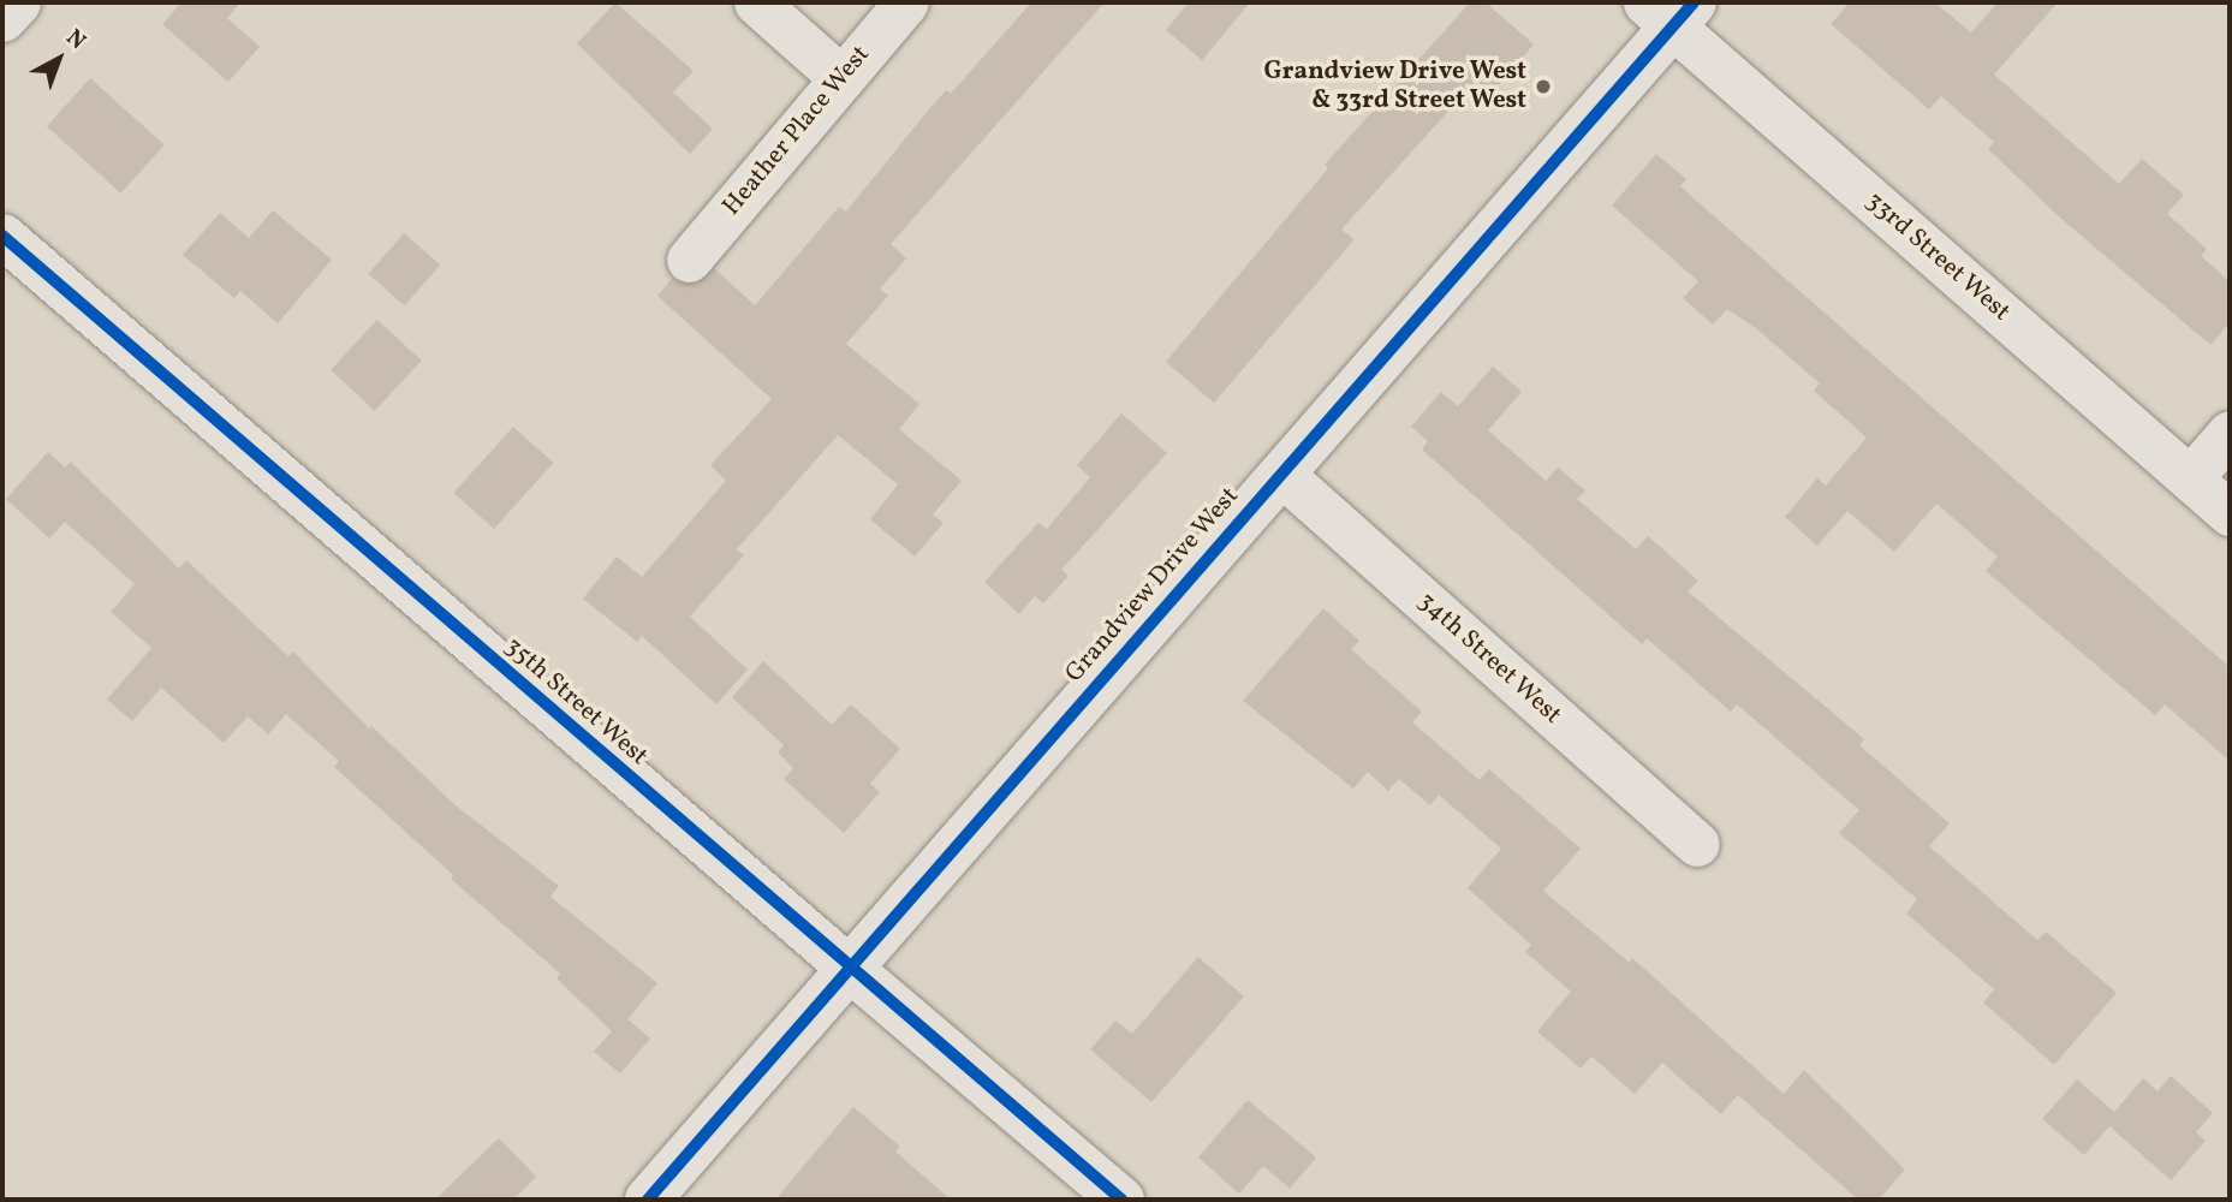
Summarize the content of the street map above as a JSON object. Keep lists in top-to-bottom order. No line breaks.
{"streets":{"street":["Heather Place West","33rd Street West","Grandview Drive West","34th Street West","35th Street West"]},"crossings":[["33rd Street West","Grandview Drive West"],["Grandview Drive West","34th Street West"],["Grandview Drive West","35th Street West"]],"places":["Grandview Drive West & 33rd Street West"],"north":"top right"}
